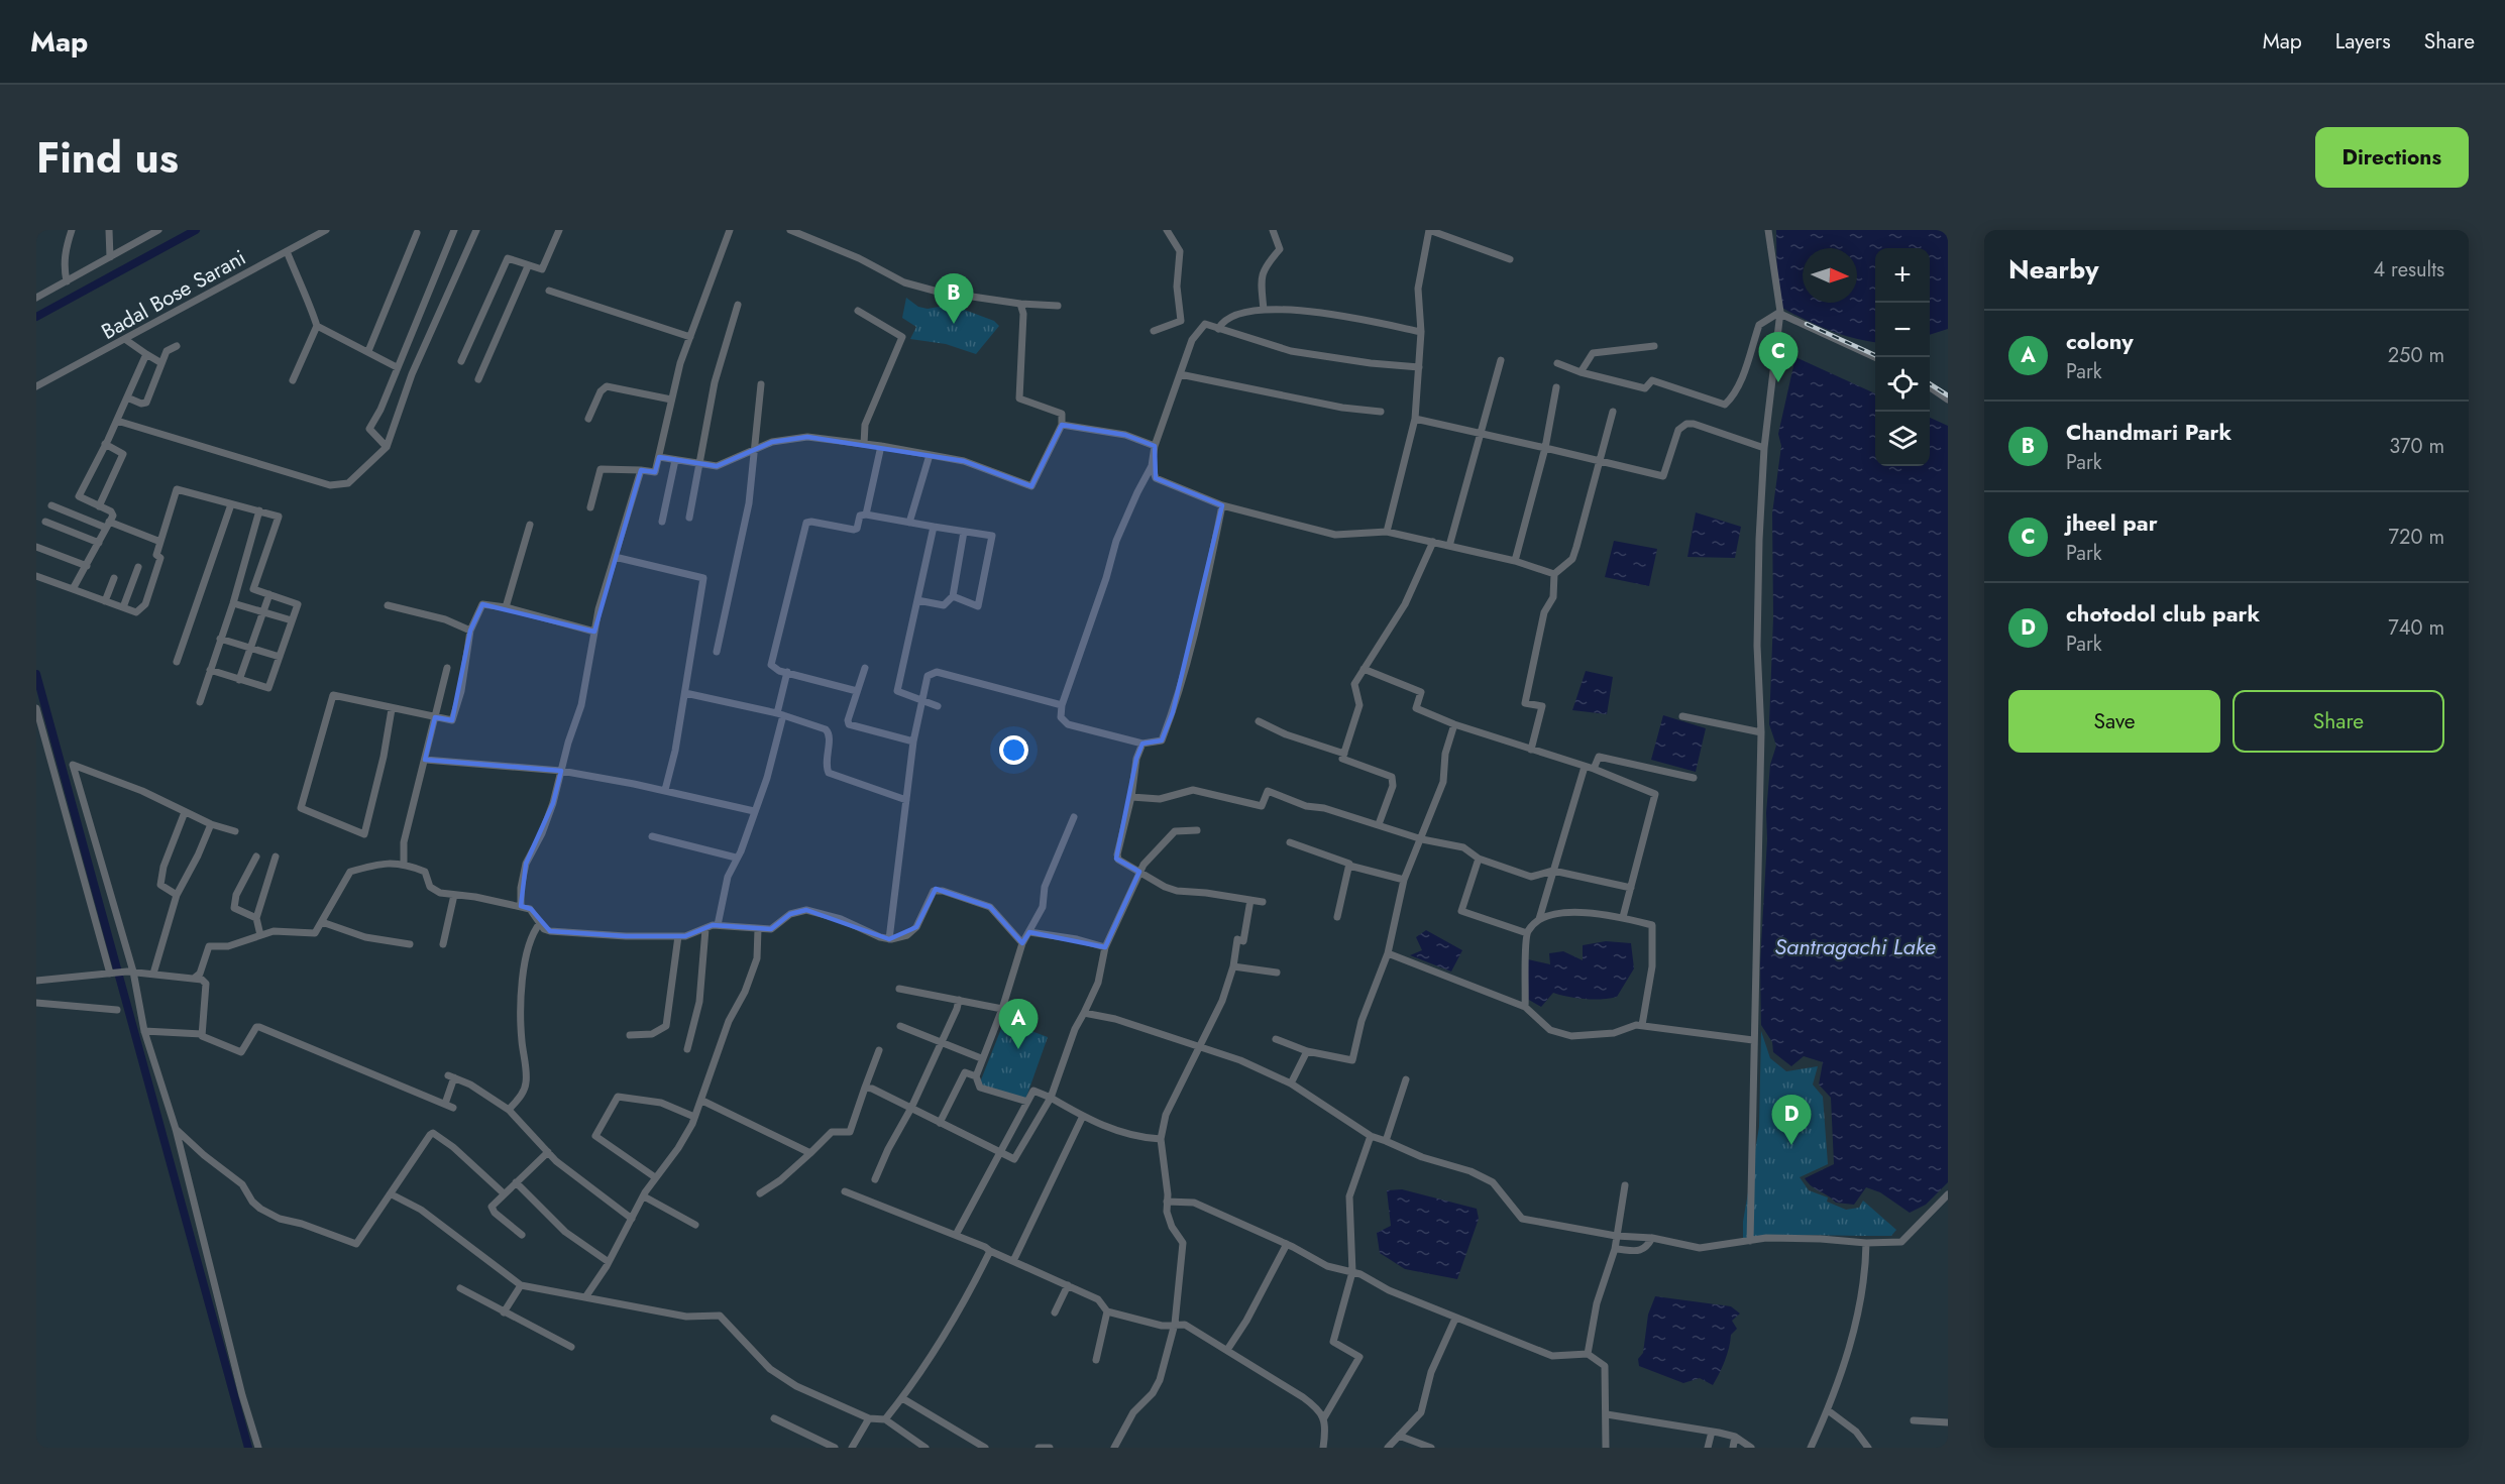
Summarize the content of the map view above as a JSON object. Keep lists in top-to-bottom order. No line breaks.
{"streets":{"street":["Badal Bose Sarani"]},"water":["Santragachi Lake"],"north":"right","page":{"header":"Map","nav":["Map","Layers","Share"],"title":"Find us","buttons":["Directions",["Save","Share"]],"heading":["Nearby","4 results"],"map_buttons":["+","−"],"pins":["B","C","A","D"],"list":[{"mark":"A","name":"colony","note":"Park","value":"250 m"},{"mark":"B","name":"Chandmari Park","note":"Park","value":"370 m"},{"mark":"C","name":"jheel par","note":"Park","value":"720 m"},{"mark":"D","name":"chotodol club park","note":"Park","value":"740 m"}]}}
